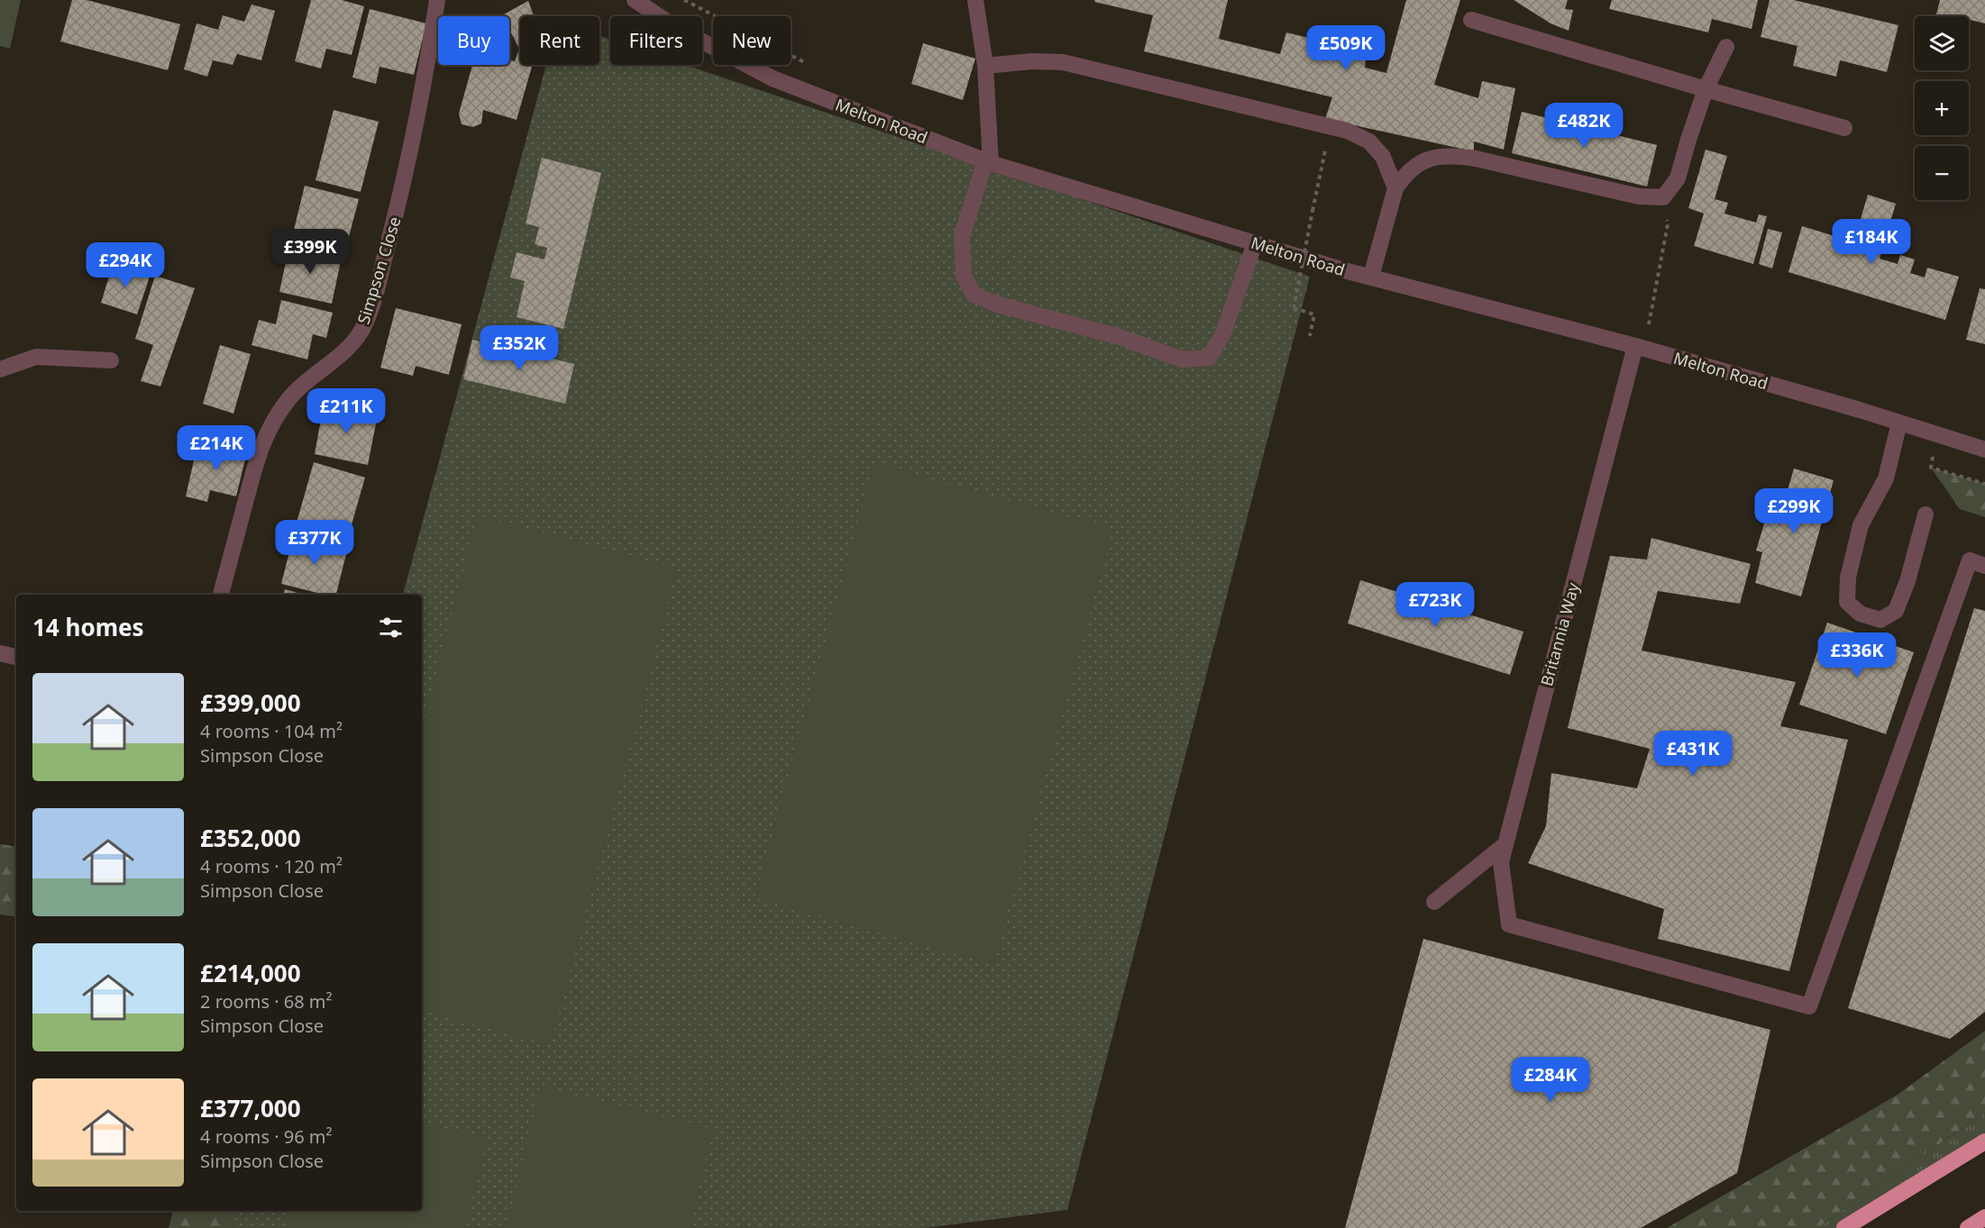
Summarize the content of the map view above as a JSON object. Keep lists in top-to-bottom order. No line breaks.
{"streets":{"street":["Melton Road","Simpson Close","Britannia Way"]},"crossings":[["Melton Road","Britannia Way"]],"page":{"map_buttons":["+","−"],"chip":["Buy","Rent","Filters","New"],"price":["£509K","£482K","£184K","£399K","£294K","£352K","£211K","£214K","£299K","£377K","£723K","£336K","£431K","£284K"],"heading":"14 homes","list":[{"name":"£399,000","note":"4 rooms · 104 m² · Simpson Close"},{"name":"£352,000","note":"4 rooms · 120 m² · Simpson Close"},{"name":"£214,000","note":"2 rooms · 68 m² · Simpson Close"},{"name":"£377,000","note":"4 rooms · 96 m² · Simpson Close"}]}}
